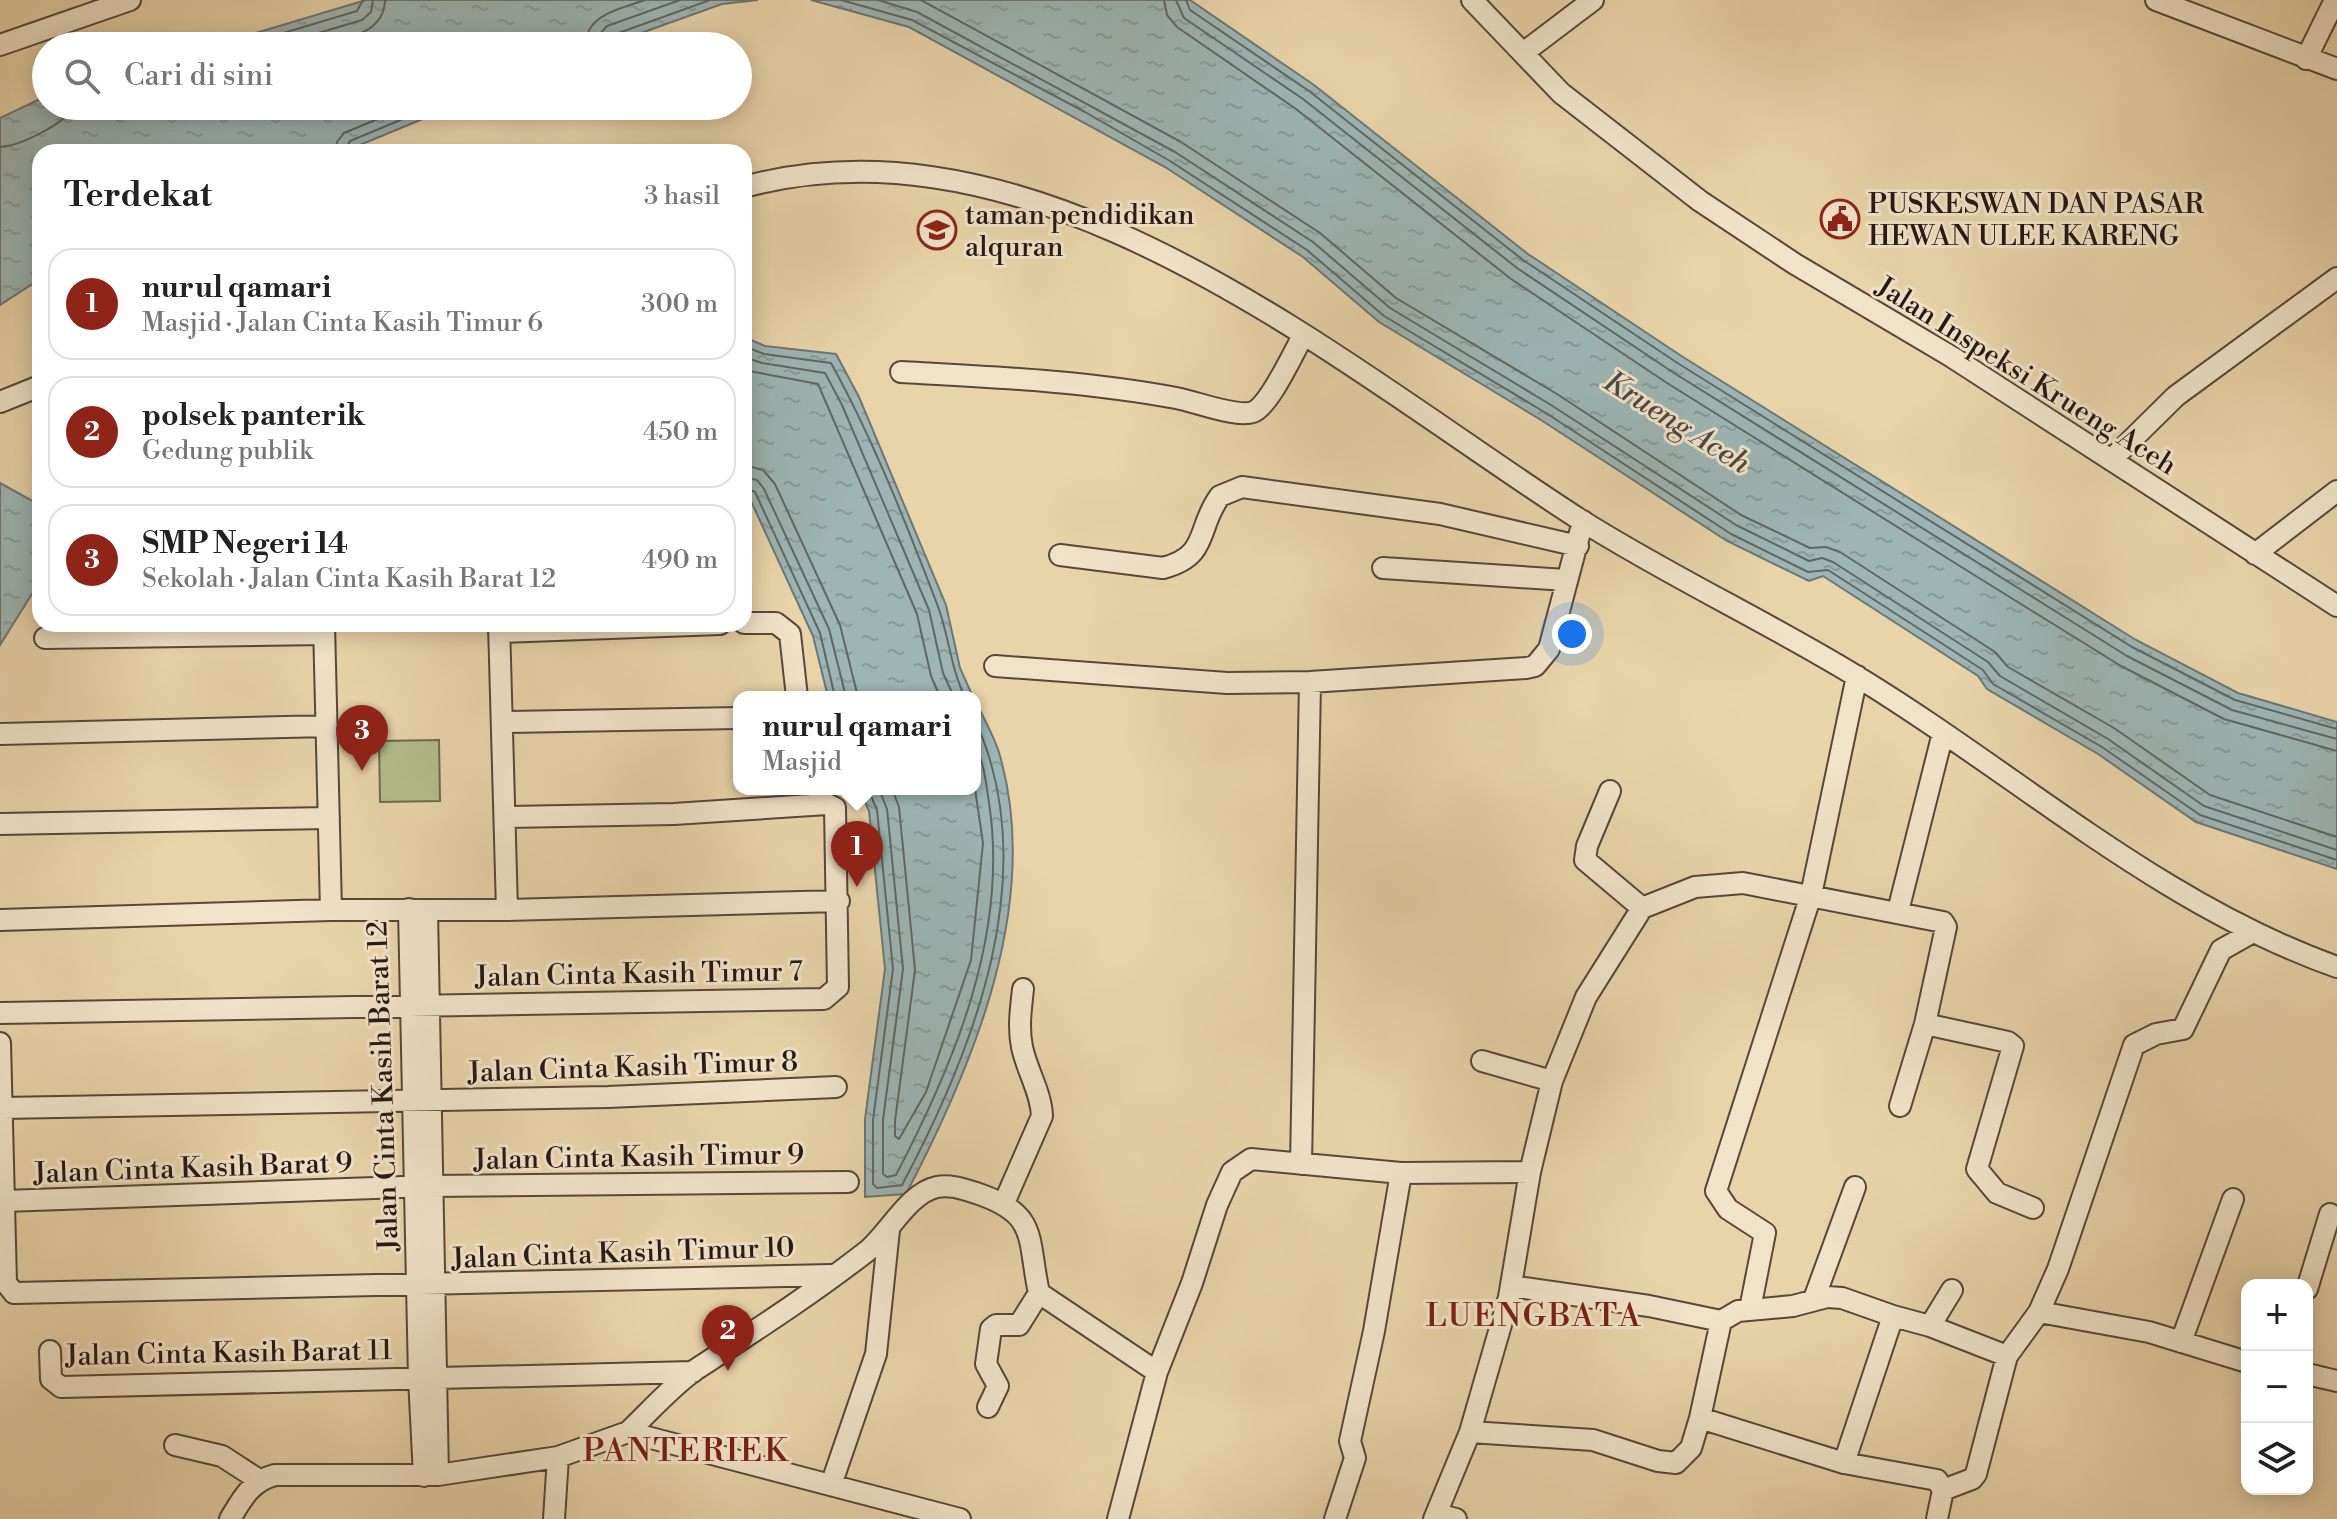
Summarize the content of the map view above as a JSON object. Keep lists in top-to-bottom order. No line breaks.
{"streets":{"street":["Jalan Inspeksi Krueng Aceh","Jalan Cinta Kasih Timur 7","Jalan Cinta Kasih Timur 8","Jalan Cinta Kasih Barat 12","Jalan Cinta Kasih Timur 9","Jalan Cinta Kasih Barat 9","Jalan Cinta Kasih Timur 10","Jalan Cinta Kasih Barat 11"]},"crossings":[["Jalan Cinta Kasih Timur 7","Jalan Cinta Kasih Barat 12"],["Jalan Cinta Kasih Timur 8","Jalan Cinta Kasih Barat 12"],["Jalan Cinta Kasih Barat 12","Jalan Cinta Kasih Timur 9"],["Jalan Cinta Kasih Barat 12","Jalan Cinta Kasih Barat 9"],["Jalan Cinta Kasih Barat 12","Jalan Cinta Kasih Timur 10"],["Jalan Cinta Kasih Barat 12","Jalan Cinta Kasih Barat 11"],["Jalan Cinta Kasih Timur 9","Jalan Cinta Kasih Barat 9"],["Jalan Cinta Kasih Barat 9","Jalan Cinta Kasih Timur 10"]],"districts":["LUENGBATA","PANTERIEK"],"water":["Krueng Aceh"],"places":{"public building":["PUSKESWAN DAN PASAR HEWAN ULEE KARENG"],"school or university":["taman pendidikan alquran"]},"page":{"search":"Cari di sini","heading":["Terdekat","3 hasil"],"list":[{"mark":"1","name":"nurul qamari","note":"Masjid · Jalan Cinta Kasih Timur 6","value":"300 m"},{"mark":"2","name":"polsek panterik","note":"Gedung publik","value":"450 m"},{"mark":"3","name":"SMP Negeri 14","note":"Sekolah · Jalan Cinta Kasih Barat 12","value":"490 m"}],"popup":["nurul qamari","Masjid"],"pins":["3","1","2"],"map_buttons":["+","−"]}}
